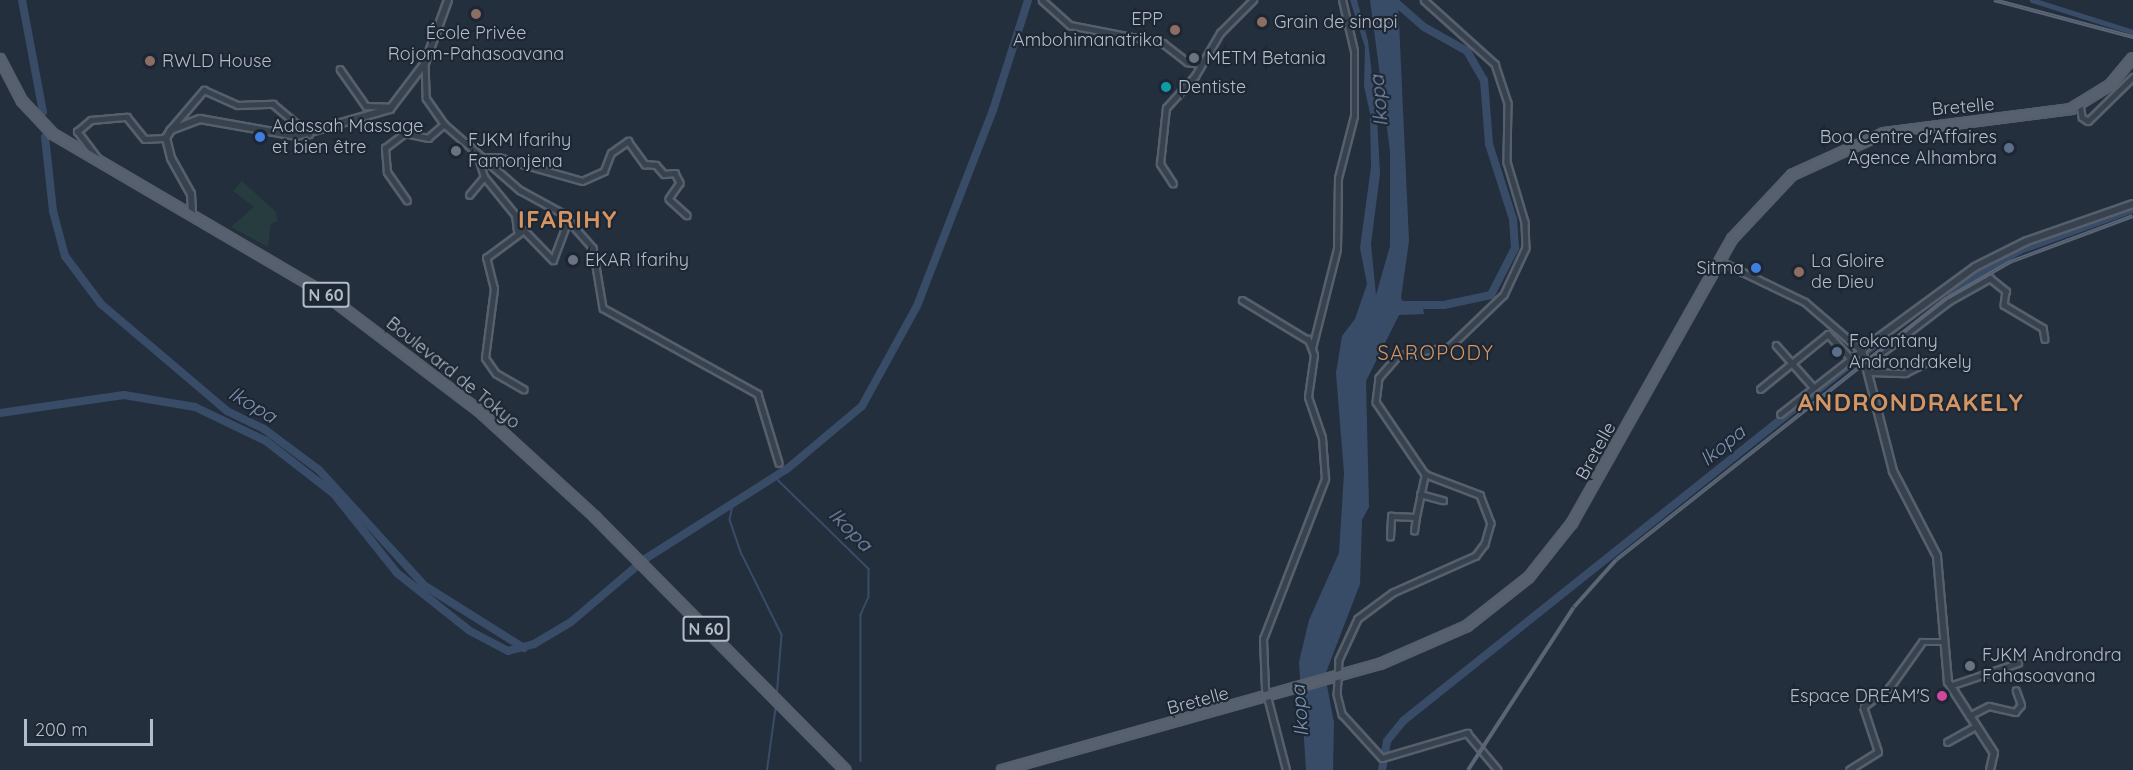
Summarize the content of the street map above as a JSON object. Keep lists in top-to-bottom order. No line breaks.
{"streets":{"main road":["Bretelle","N 60","Boulevard de Tokyo"]},"districts":["IFARIHY","SAROPODY","ANDRONDRAKELY"],"water":["Ikopa"],"places":["École Privée Rojom-Pahasoavana","Grain de sinapi","EPP Ambohimanatrika","METM Betania","RWLD House","Dentiste","Adassah Massage et bien être","Boa Centre d'Affaires Agence Alhambra","FJKM Ifarihy Famonjena","EKAR Ifarihy","Sitma","La Gloire de Dieu","Fokontany Androndrakely","FJKM Androndra Fahasoavana","Espace DREAM'S"],"scale_bar":"200 m"}
